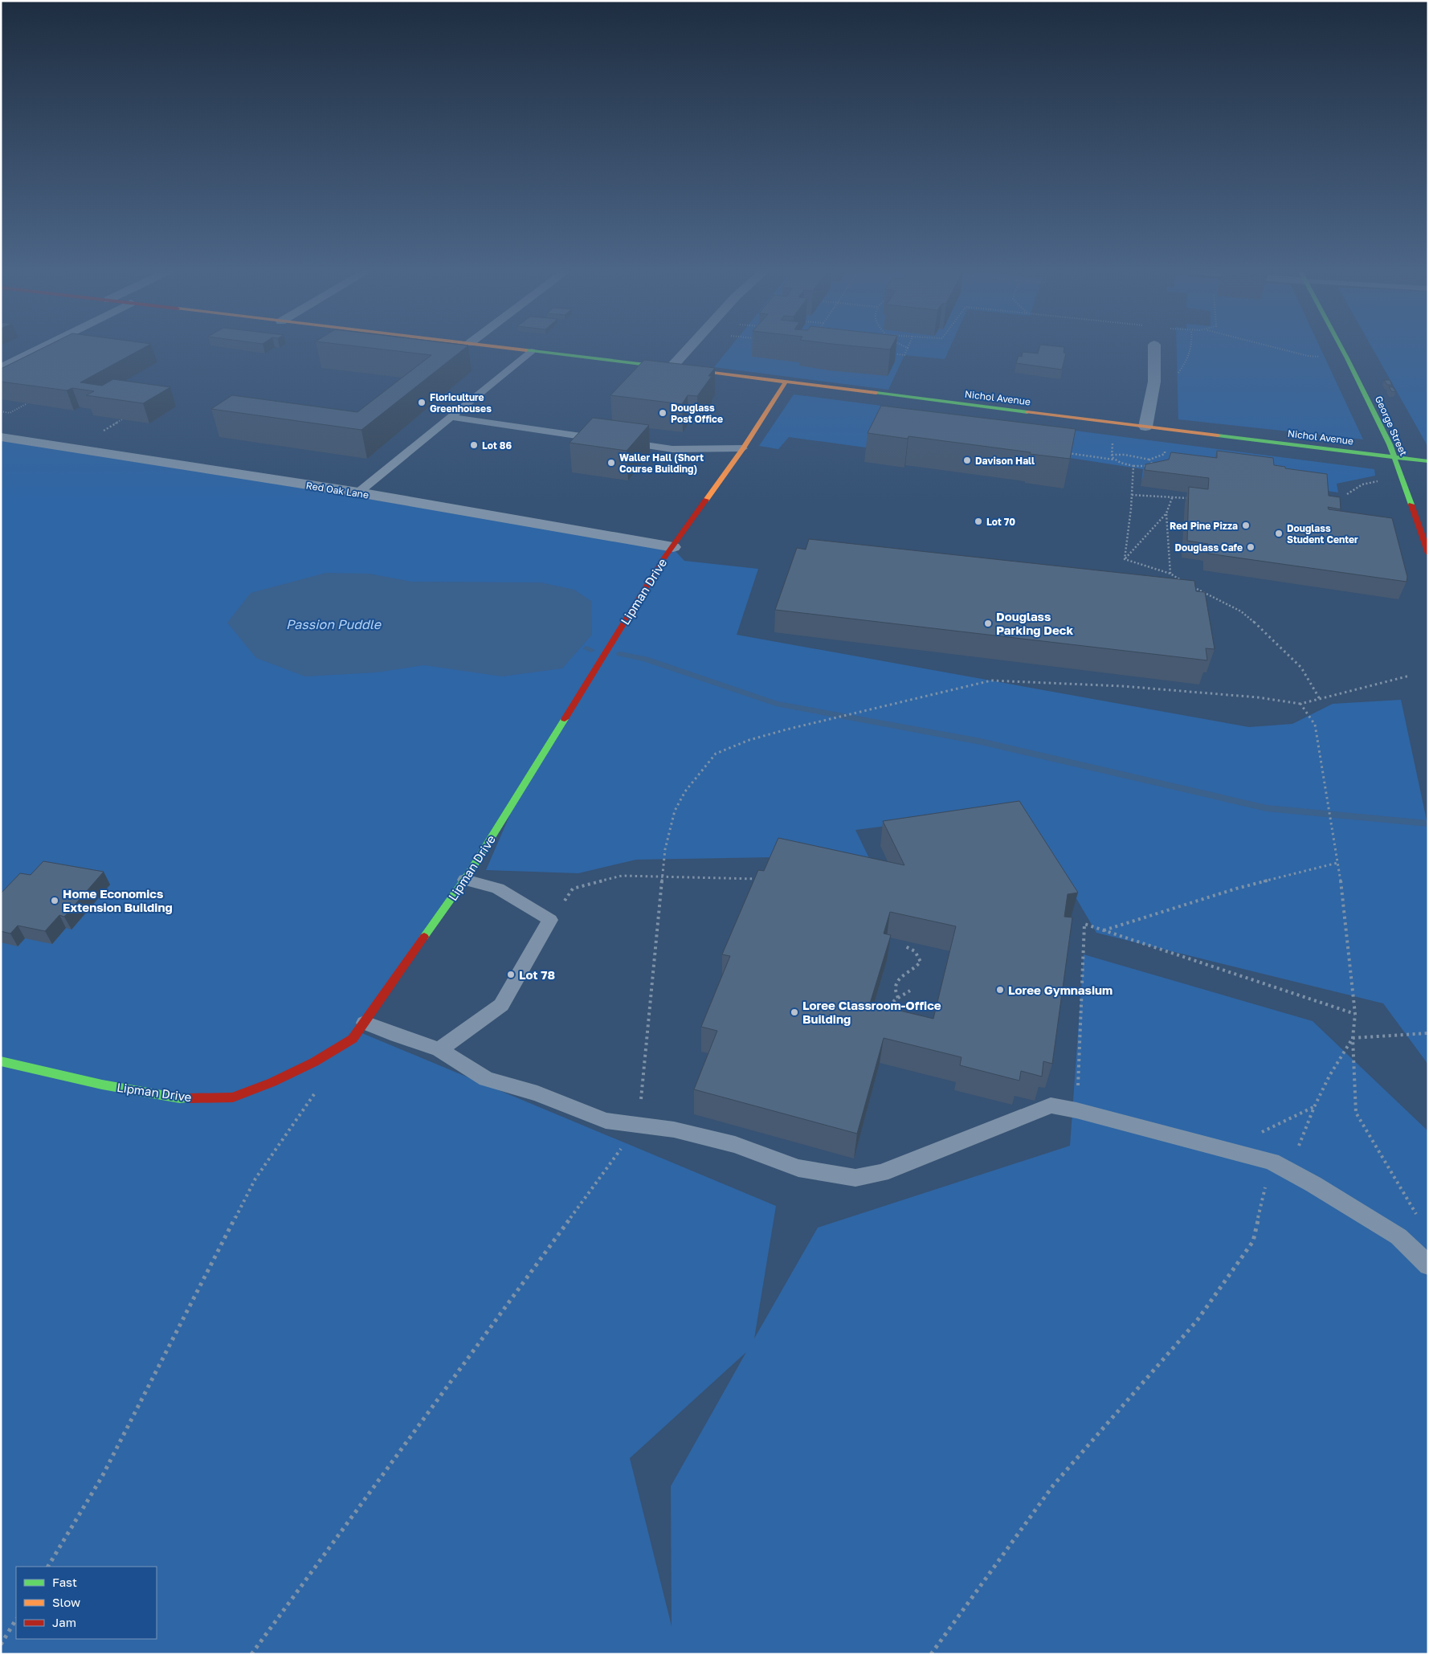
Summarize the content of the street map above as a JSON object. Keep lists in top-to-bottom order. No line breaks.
{"streets":{"street":["Nichol Avenue","George Street","Red Oak Lane","Lipman Drive"]},"crossings":[["Nichol Avenue","George Street"],["Nichol Avenue","Lipman Drive"],["Red Oak Lane","Lipman Drive"]],"water":["Passion Puddle"],"places":["Floriculture Greenhouses","Douglass Post Office","Lot 86","Davison Hall","Waller Hall (Short Course Building)","Lot 70","Red Pine Pizza","Douglass Student Center","Douglass Cafe","Douglass Parking Deck","Home Economics Extension Building","Lot 78","Loree Gymnasium","Loree Classroom-Office Building"],"legend":["Fast","Slow","Jam"]}
